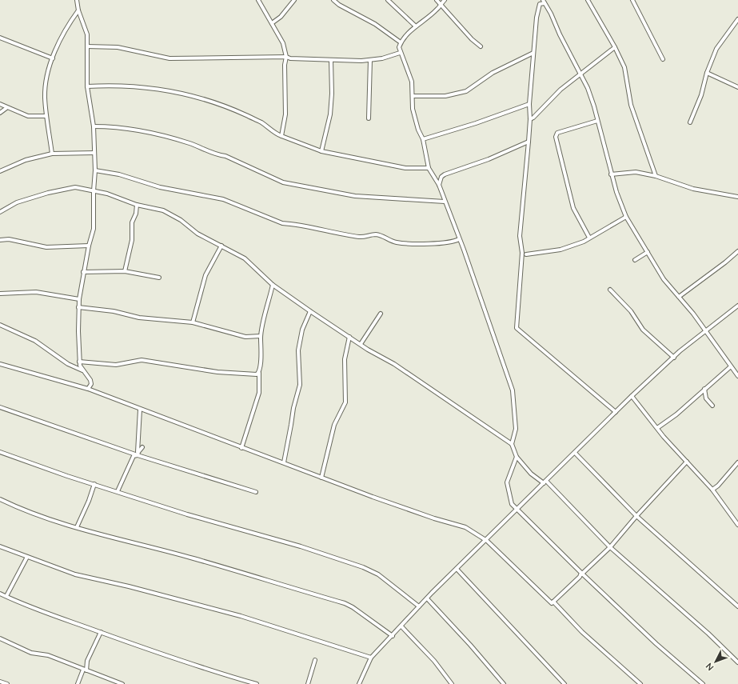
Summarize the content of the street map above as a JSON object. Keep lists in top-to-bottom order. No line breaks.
{"north":"bottom left"}
